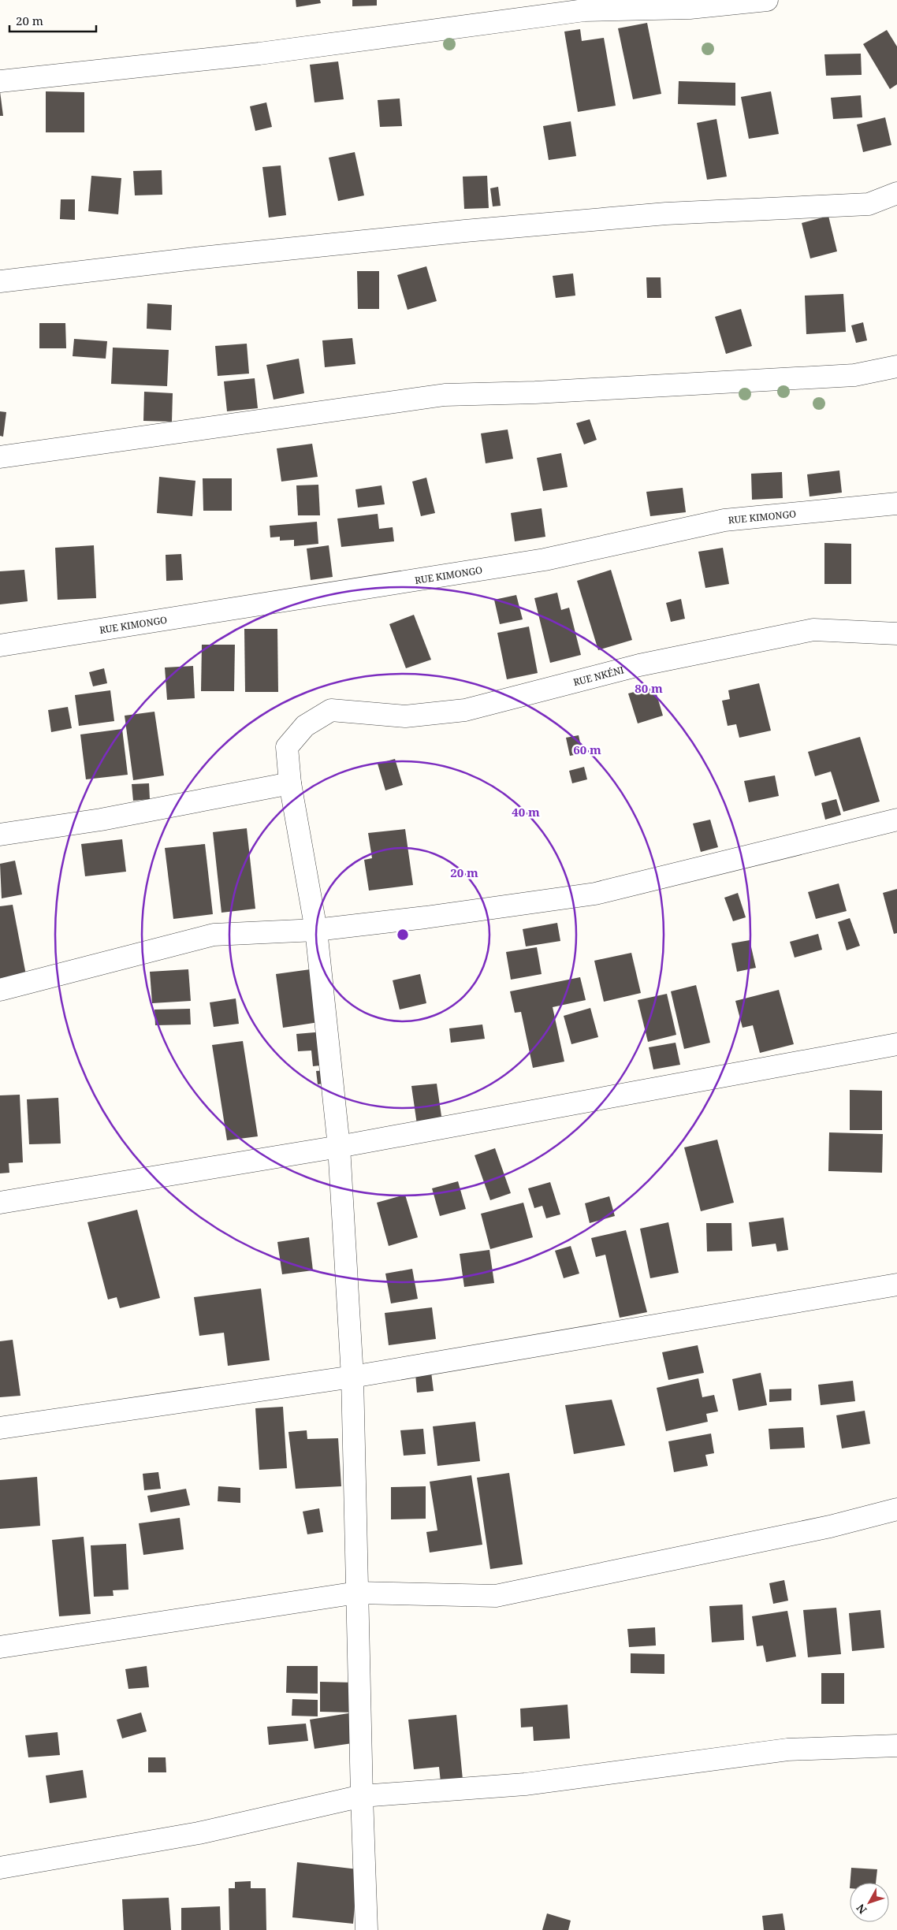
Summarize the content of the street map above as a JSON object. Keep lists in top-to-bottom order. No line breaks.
{"streets":{"street":["RUE KIMONGO","RUE NKÉNI"]},"scale_bar":"20 m","north":"bottom left","rings":["80 m","60 m","40 m","20 m"]}
